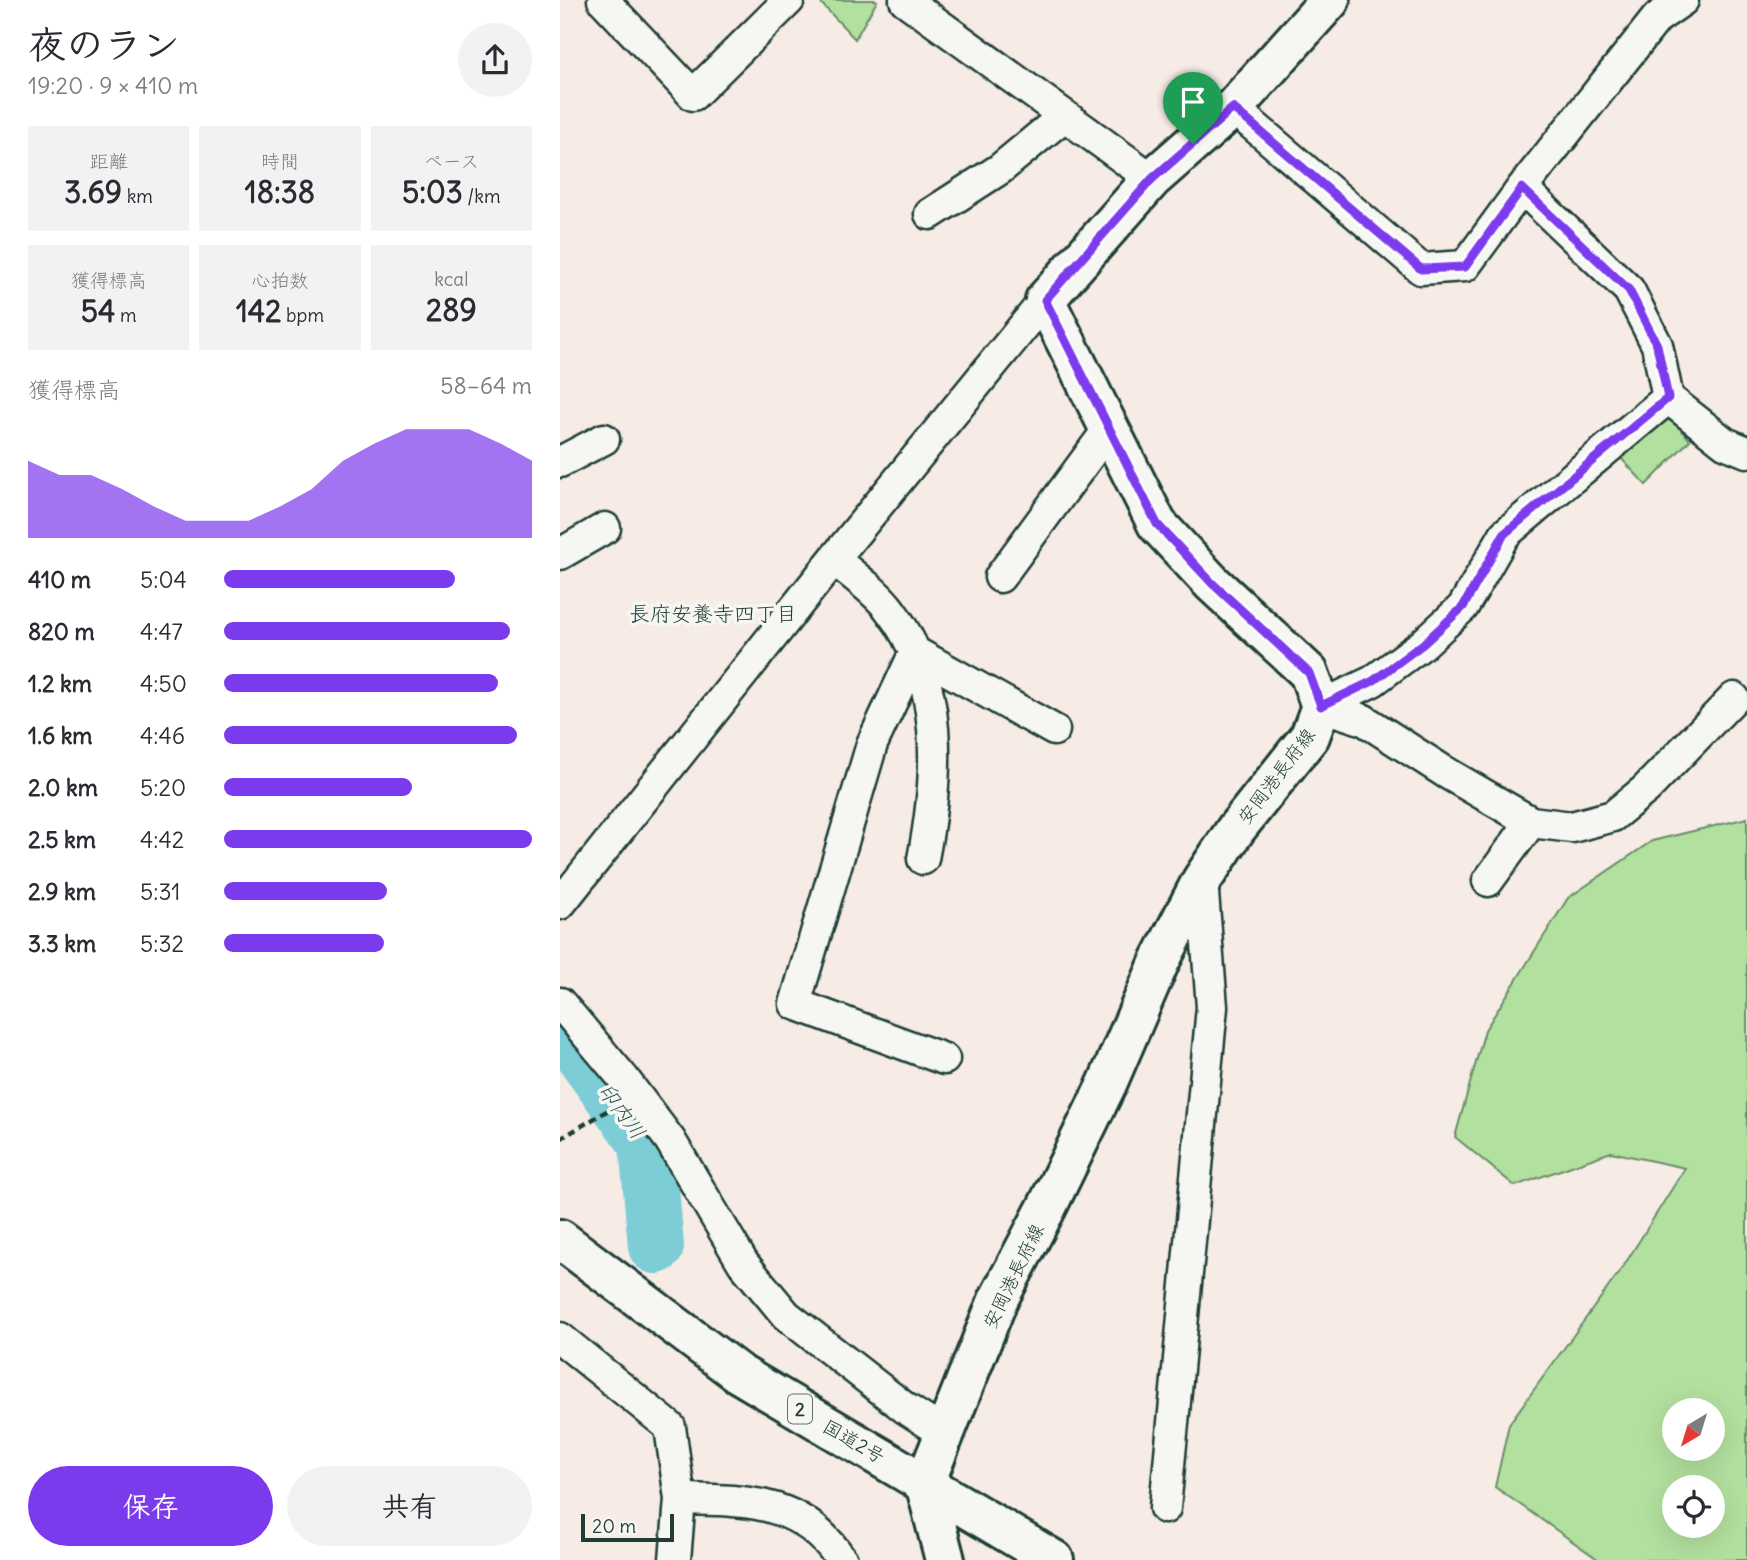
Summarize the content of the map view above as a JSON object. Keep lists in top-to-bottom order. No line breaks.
{"streets":{"main road":["安岡港長府線","2","国道2号"]},"crossings":[["安岡港長府線","国道2号"]],"districts":["長府安養寺四丁目"],"water":["印内川"],"scale_bar":"20 m","north":"bottom left","page":{"heading":["夜のラン","19:20 · 9 × 410 m"],"stats":[["距離","3.69 km"],["時間","18:38"],["ペース","5:03 /km"],["獲得標高","54 m"],["心拍数","142 bpm"],["kcal","289"]],"chart":["獲得標高","58–64 m"],"list":[{"name":"410 m","note":"5:04"},{"name":"820 m","note":"4:47"},{"name":"1.2 km","note":"4:50"},{"name":"1.6 km","note":"4:46"},{"name":"2.0 km","note":"5:20"},{"name":"2.5 km","note":"4:42"},{"name":"2.9 km","note":"5:31"},{"name":"3.3 km","note":"5:32"}],"buttons":["保存","共有"],"scale":"20 m"}}
